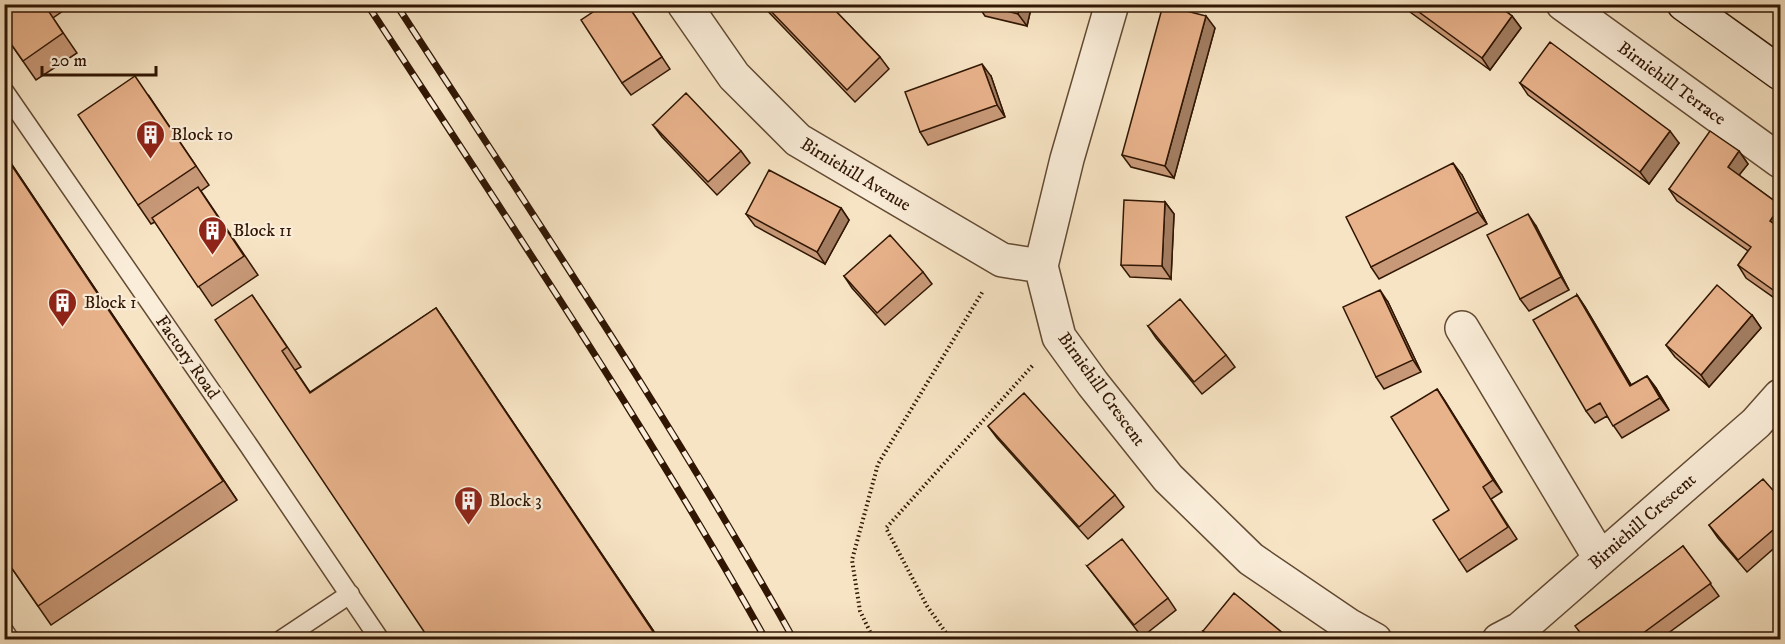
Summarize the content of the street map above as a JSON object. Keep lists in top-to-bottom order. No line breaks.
{"streets":{"street":["Birniehill Terrace","Birniehill Avenue","Birniehill Crescent"],"lane":["Factory Road"]},"crossings":[["Birniehill Avenue","Birniehill Crescent"]],"places":{"building":["Block 10","Block 11","Block 1","Block 3"]},"scale_bar":"20 m"}
